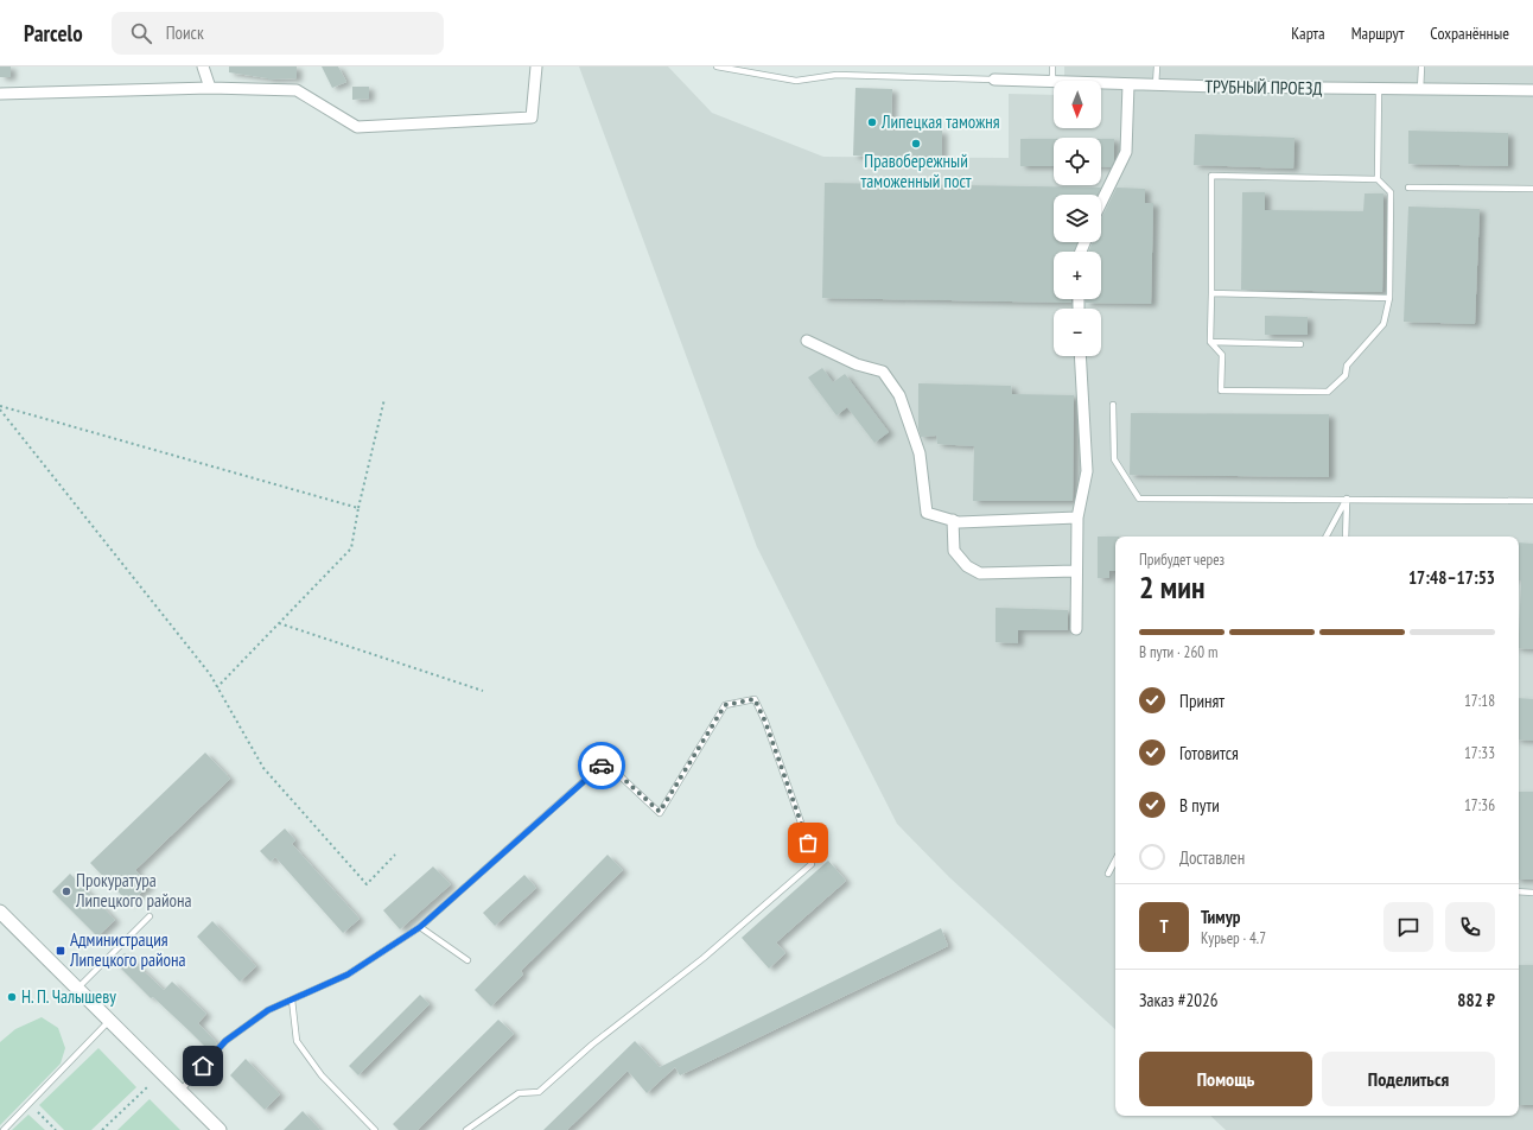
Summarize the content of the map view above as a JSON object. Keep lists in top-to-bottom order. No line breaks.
{"streets":{"street":["ТРУБНЫЙ ПРОЕЗД"]},"places":{"other":["Липецкая таможня","Правобережный таможенный пост","Прокуратура Липецкого района","Н. П. Чалышеву"],"transit":["Администрация Липецкого района"]},"north":"bottom","page":{"header":"Parcelo","search":"Поиск","nav":["Карта","Маршрут","Сохранённые"],"map_buttons":["+","−"],"heading":["2 мин","Прибудет через","17:48–17:53"],"panel":["Тимур","Курьер · 4.7","Заказ #2026","882 ₽"],"bar":"В пути · 260 m","list":[["Принят","17:18"],["Готовится","17:33"],["В пути","17:36"],"Доставлен"],"round":"Т","buttons":["Помощь","Поделиться"]}}
